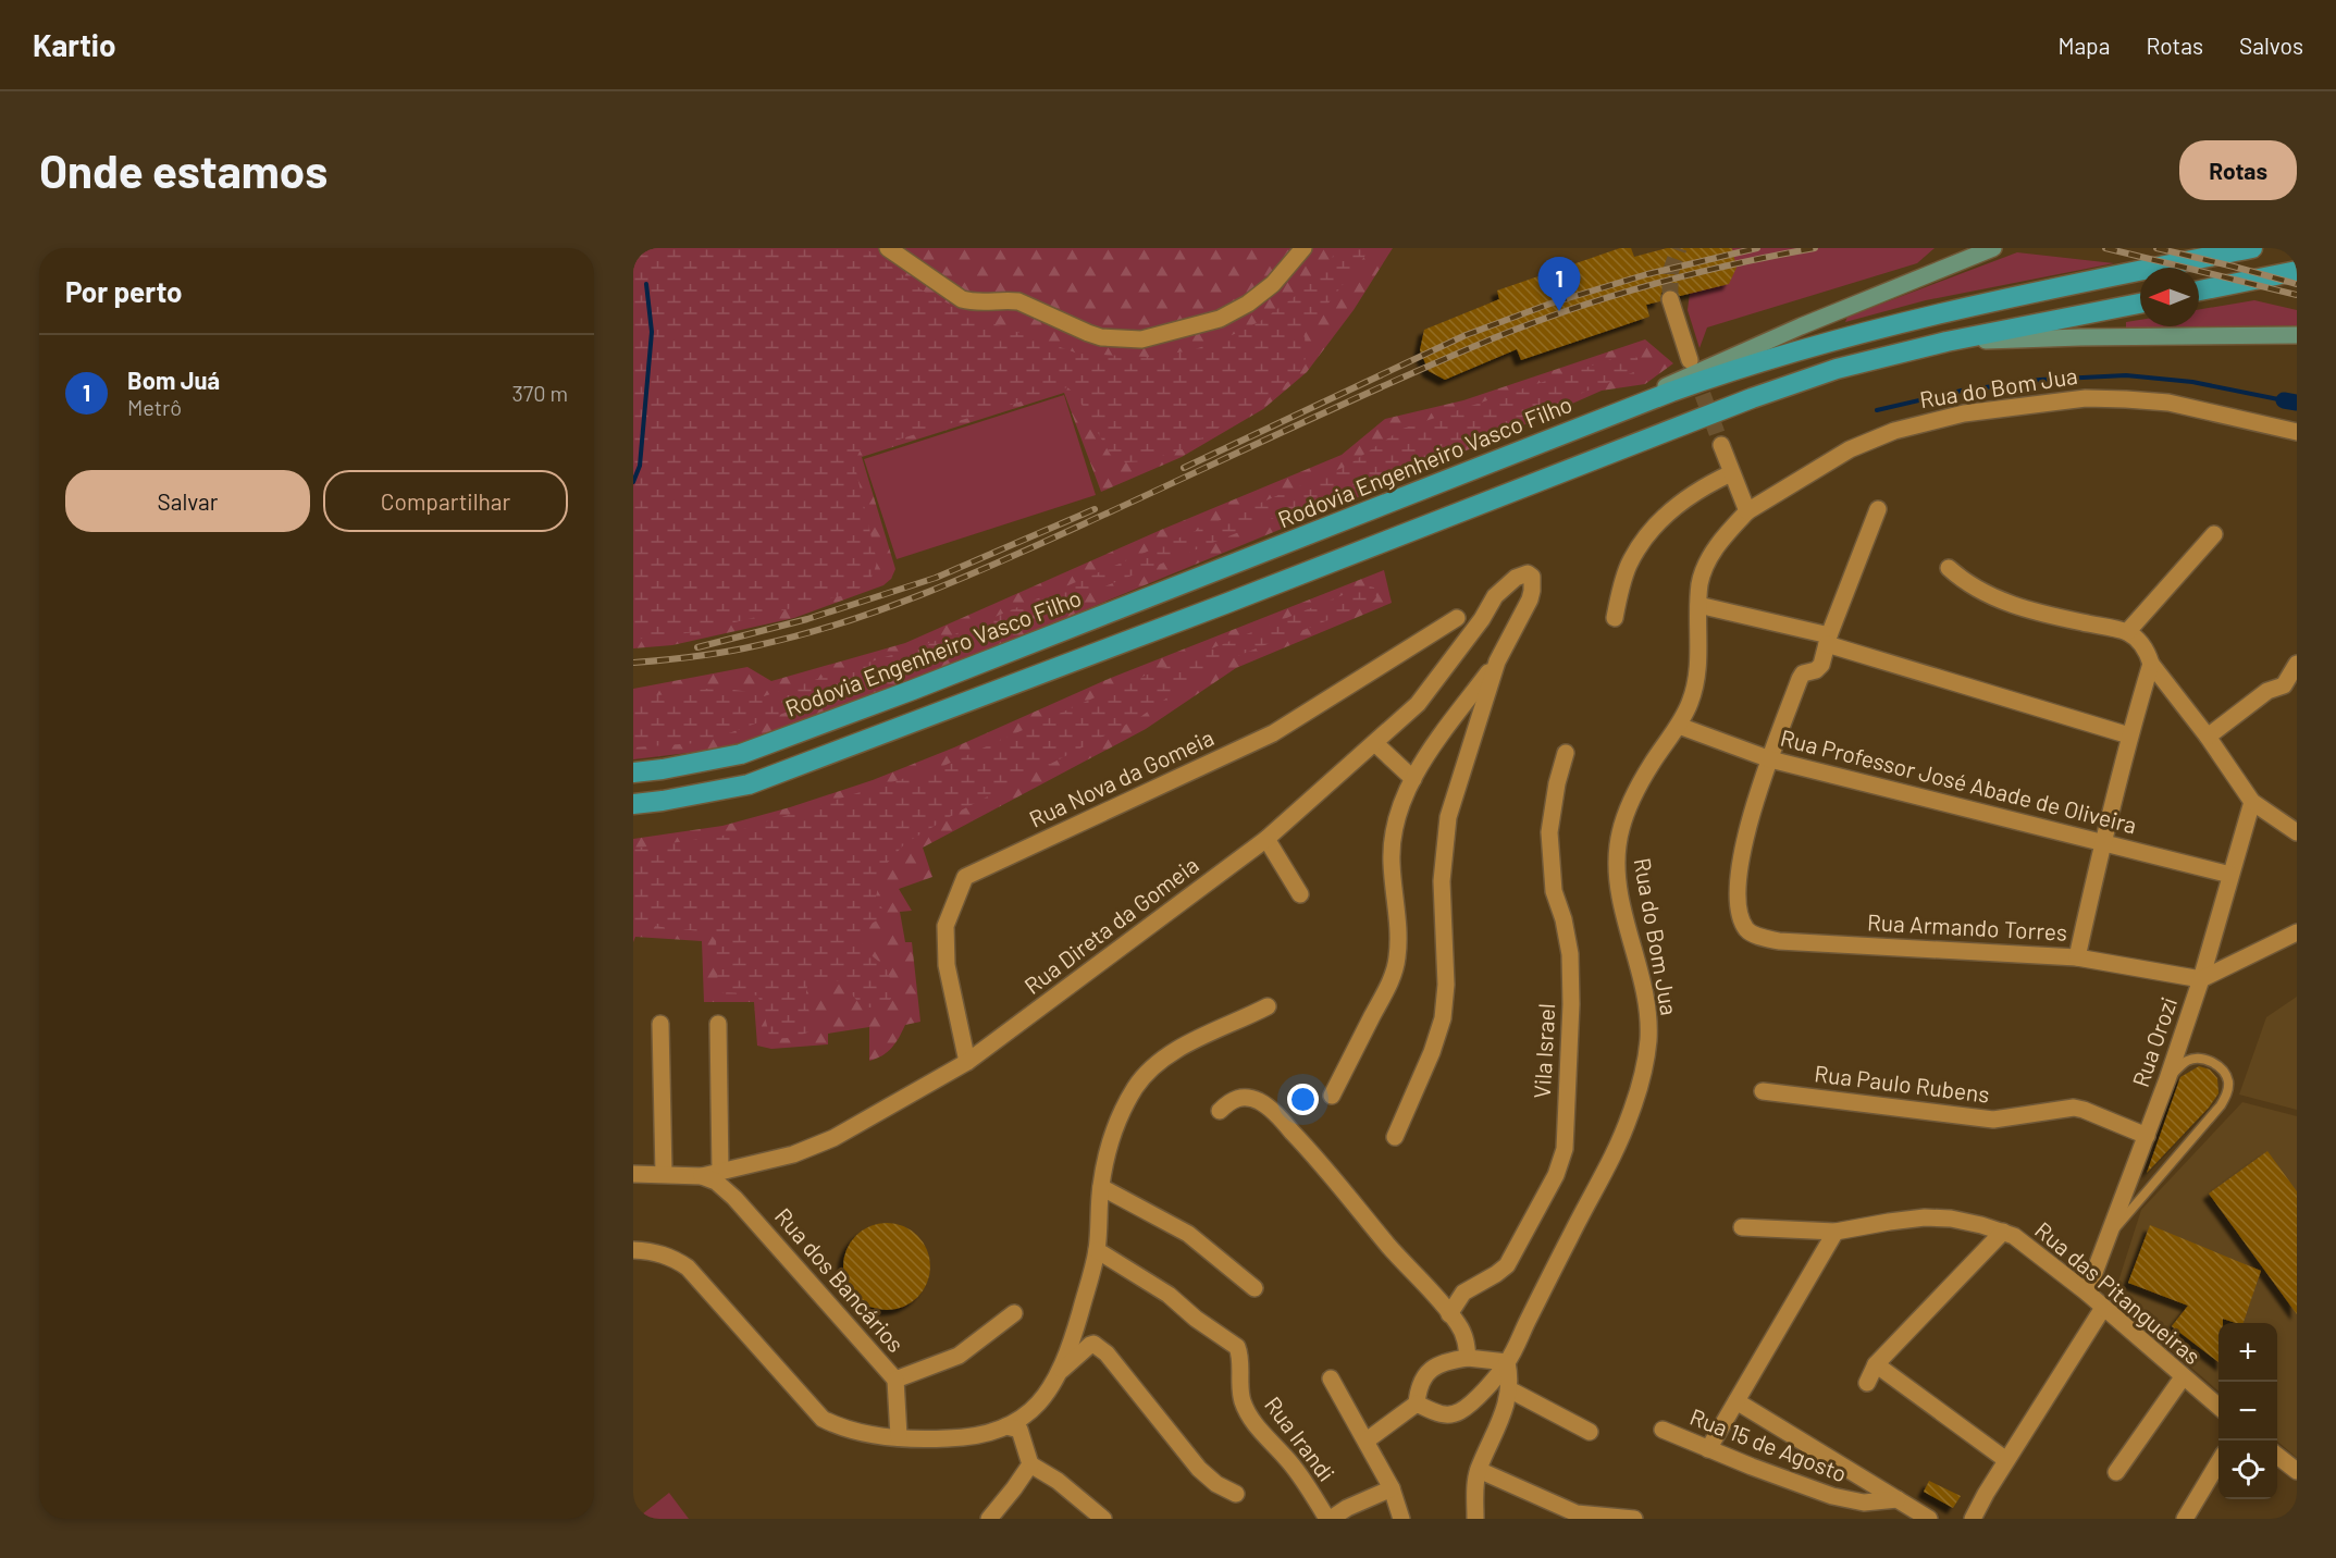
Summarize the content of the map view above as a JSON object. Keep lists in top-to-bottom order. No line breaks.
{"streets":{"highway":["Rodovia Engenheiro Vasco Filho"],"street":["Rua do Bom Jua","Rua Nova da Gomeia","Rua Professor José Abade de Oliveira","Rua Direta da Gomeia","Rua Armando Torres","Rua Orozi","Vila Israel","Rua Paulo Rubens","Rua dos Bancários","Rua das Pitangueiras","Rua Irandi","Rua 15 de Agosto"]},"crossings":[["Rua do Bom Jua","Rua Professor José Abade de Oliveira"],["Rua Nova da Gomeia","Rua Direta da Gomeia"],["Rua Professor José Abade de Oliveira","Rua Armando Torres"],["Rua Professor José Abade de Oliveira","Rua Orozi"],["Rua Direta da Gomeia","Rua dos Bancários"],["Rua Armando Torres","Rua Orozi"],["Rua Orozi","Rua Paulo Rubens"],["Rua Orozi","Rua das Pitangueiras"]],"north":"left","page":{"header":"Kartio","nav":["Mapa","Rotas","Salvos"],"buttons":["Rotas",["Salvar","Compartilhar"]],"title":"Onde estamos","heading":"Por perto","pins":"1","list":[{"mark":"1","name":"Bom Juá","note":"Metrô","value":"370 m"}],"map_buttons":["+","−"]}}
